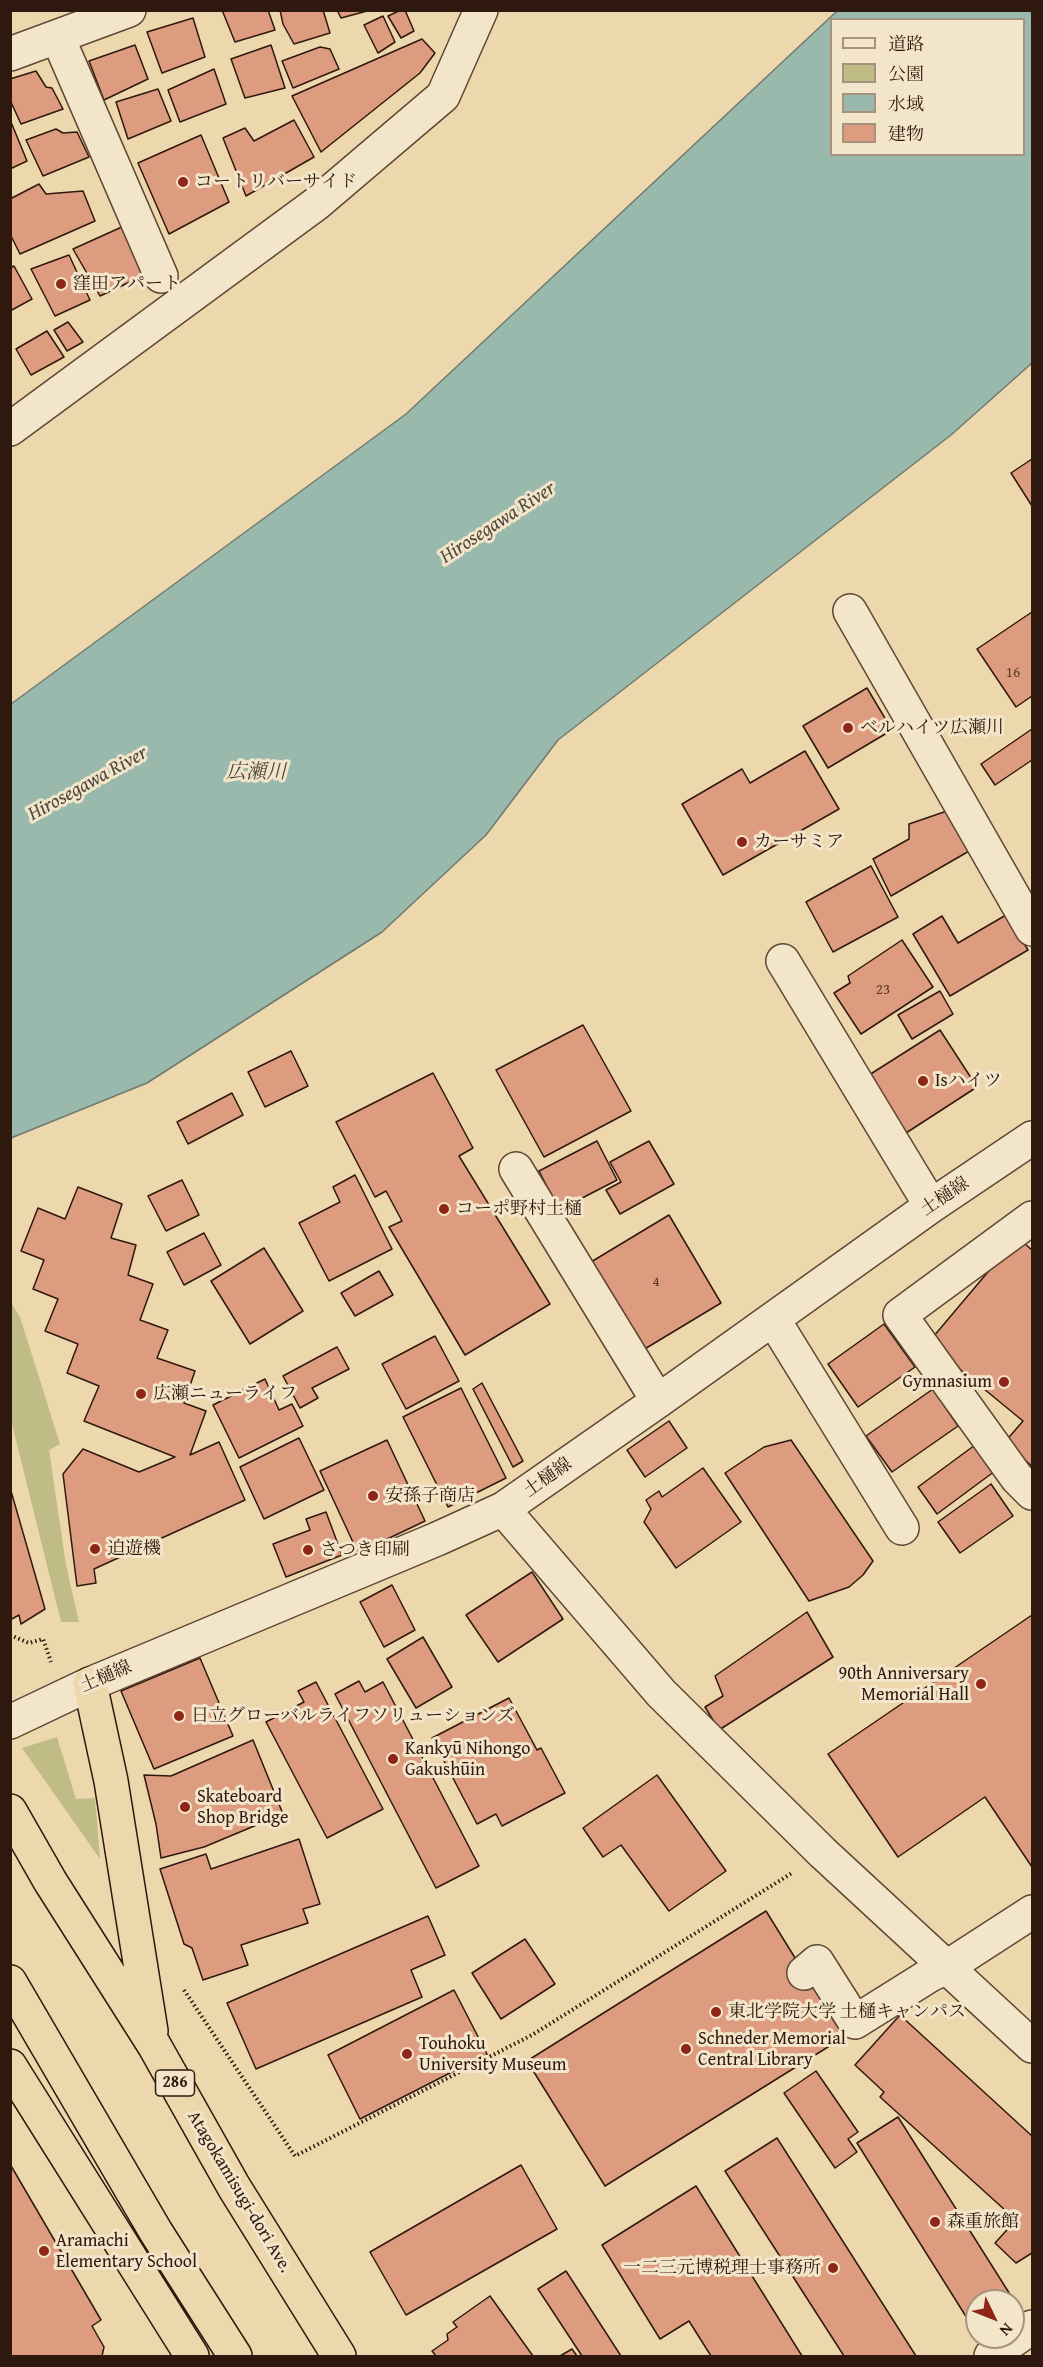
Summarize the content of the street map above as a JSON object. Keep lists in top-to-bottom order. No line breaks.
{"streets":{"highway":["286","Atagokamisugi-dori Ave."],"street":["土樋線"]},"water":["Hirosegawa River","広瀬川"],"places":["コートリバーサイド","窪田アパート","ベルハイツ広瀬川","カーサミア","Isハイツ","コーポ野村土樋","Gymnasium","広瀬ニューライフ","安孫子商店","迫遊機","さつき印刷","90th Anniversary Memorial Hall","日立グローバルライフソリューションズ","Kankyū Nihongo Gakushūin","Skateboard Shop Bridge","東北学院大学 土樋キャンパス","Schneder Memorial Central Library","Touhoku University Museum","森重旅館","Aramachi Elementary School","一二三元博税理士事務所"],"house_numbers":["16","23","4"],"legend":["道路","公園","水域","建物"],"north":"bottom right"}
